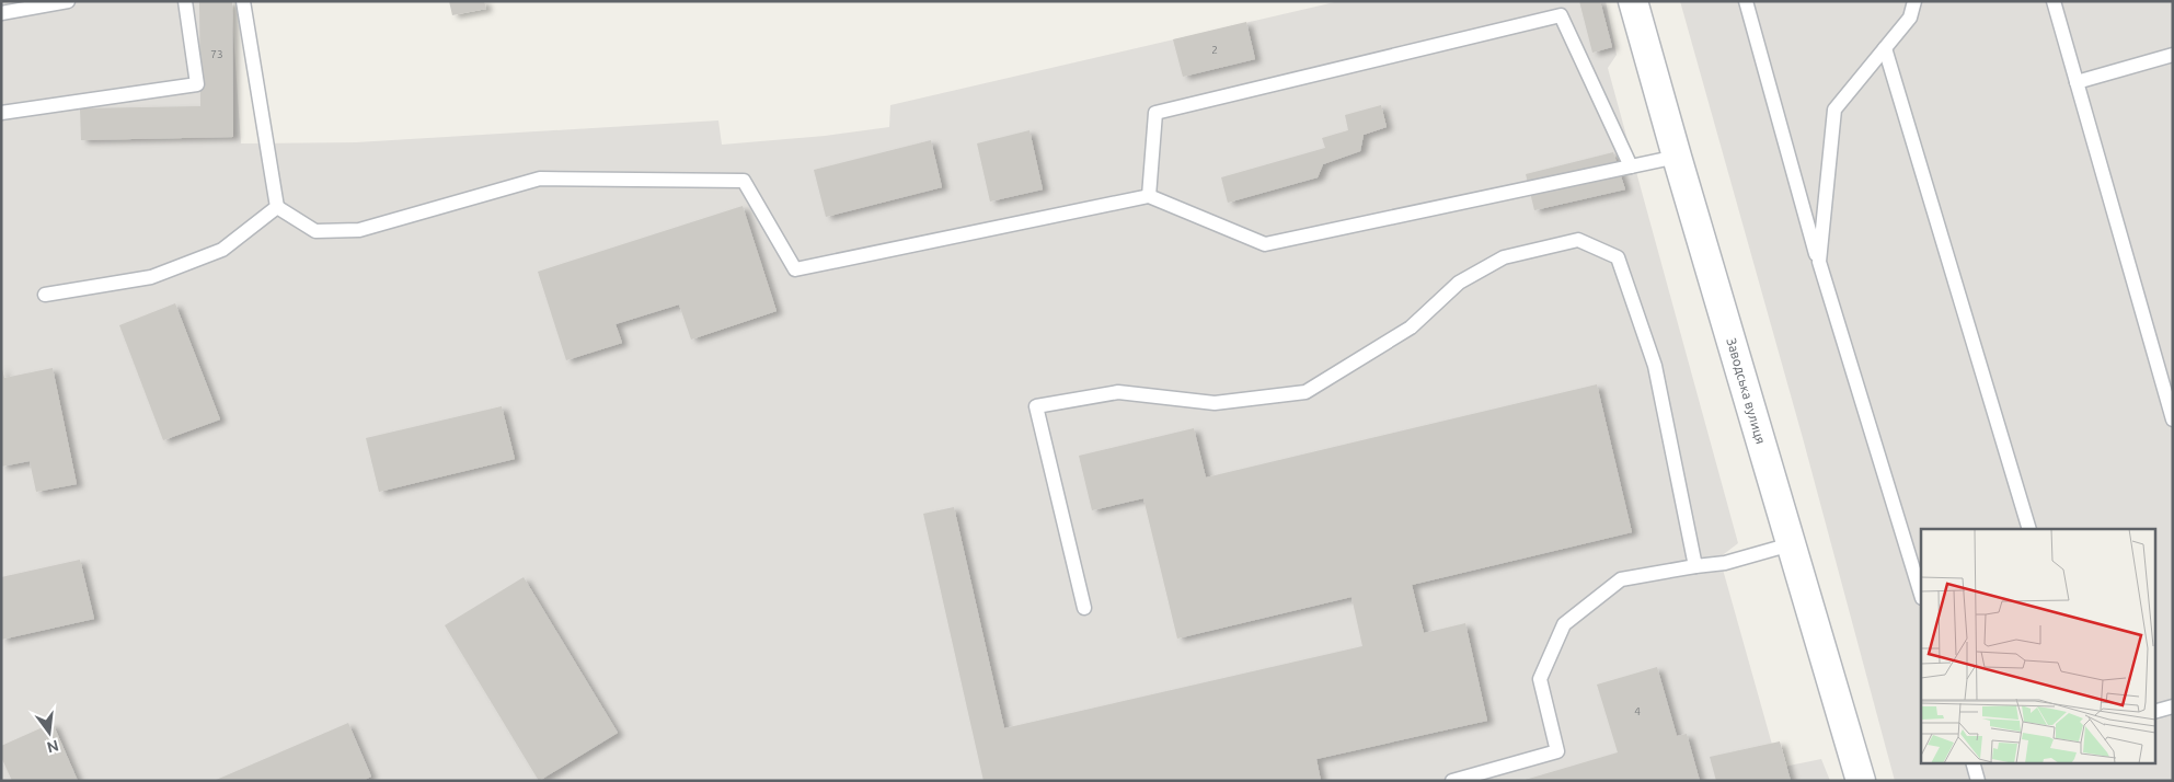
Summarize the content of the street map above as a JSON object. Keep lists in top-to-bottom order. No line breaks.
{"streets":{"street":["Заводська вулиця"]},"house_numbers":["2","73","4"],"north":"bottom"}
